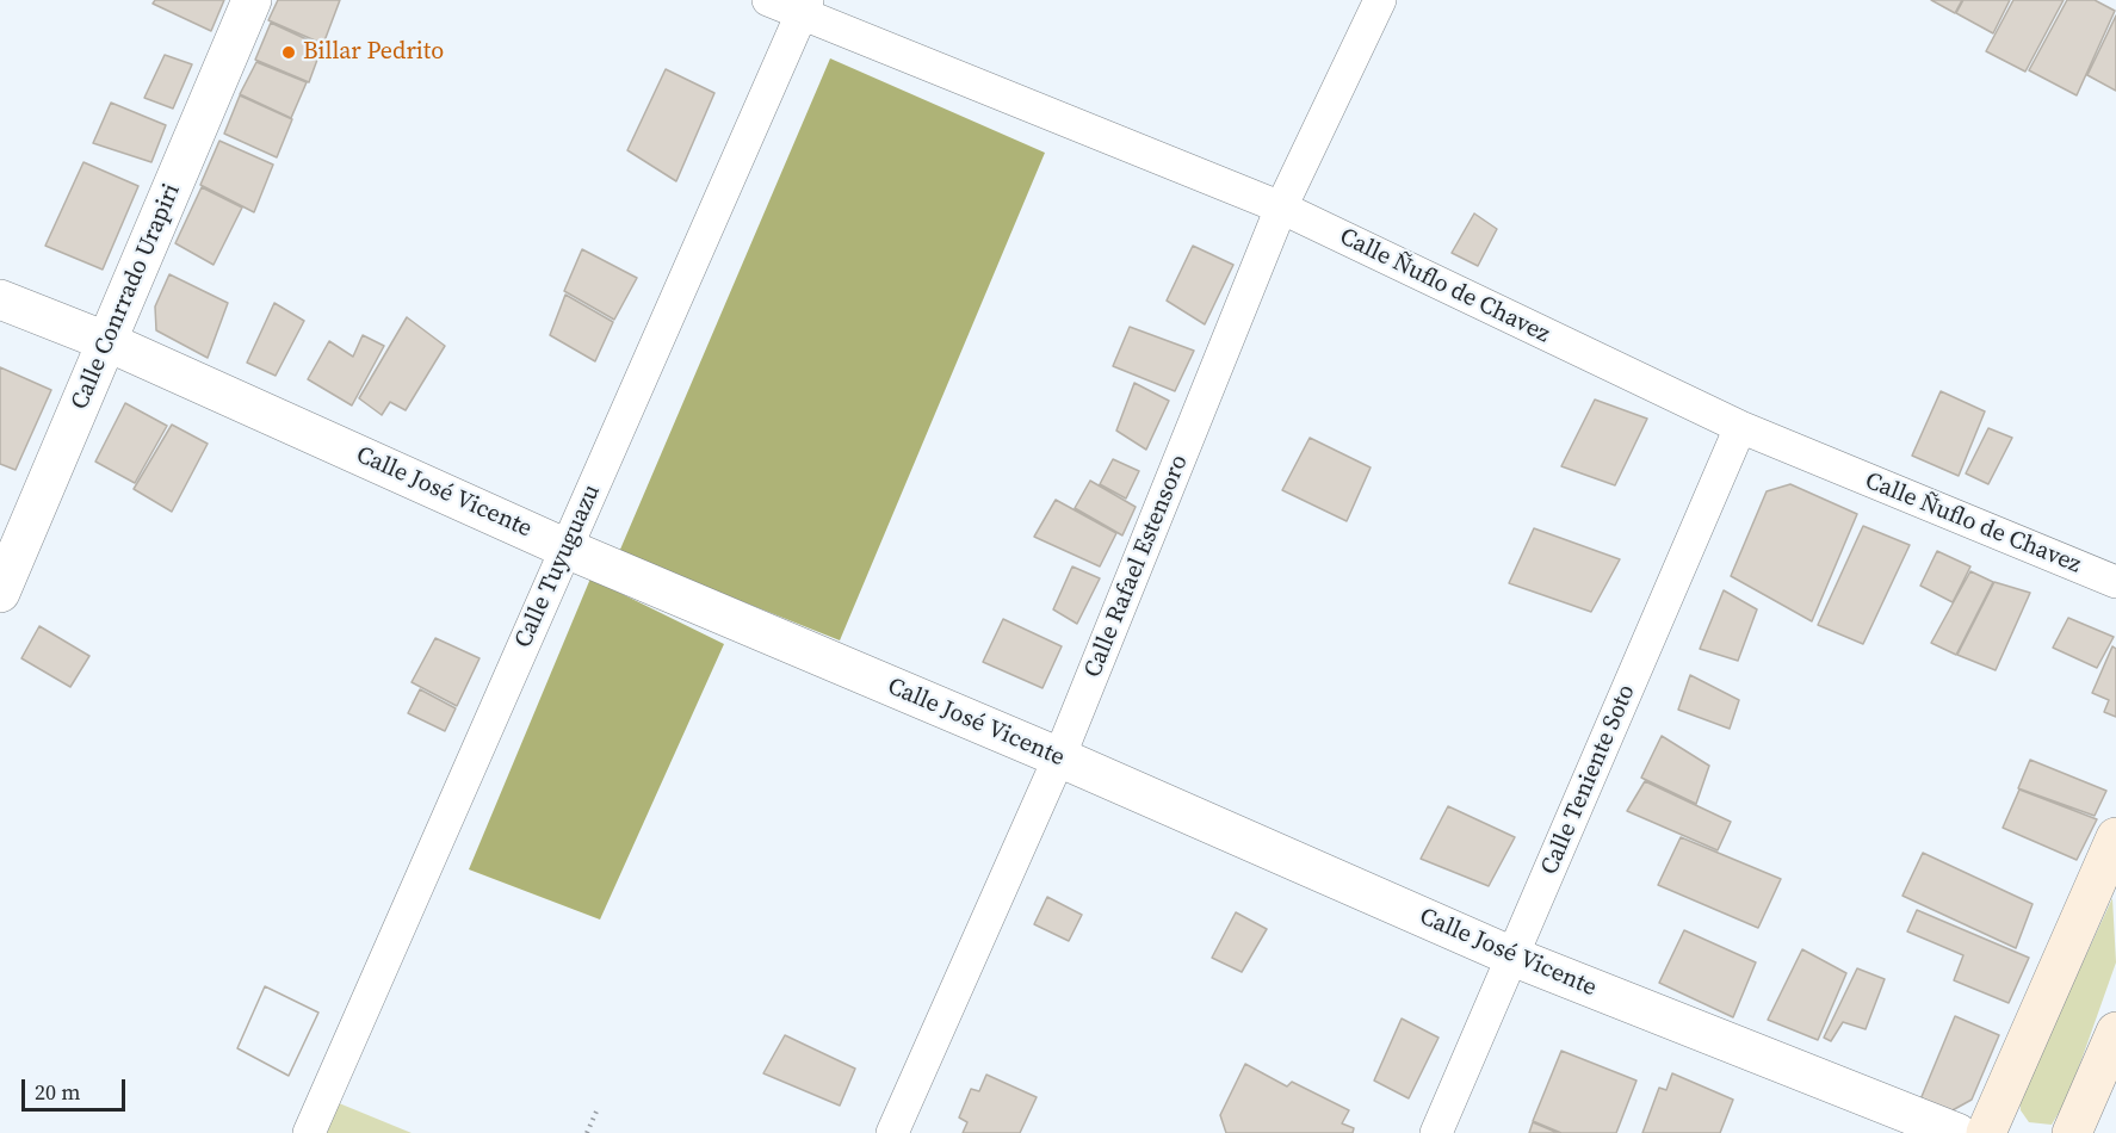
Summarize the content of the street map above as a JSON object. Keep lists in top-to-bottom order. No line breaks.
{"streets":{"street":["Calle Ñuflo de Chavez","Calle Conrrado Urapiri","Calle José Vicente","Calle Tuyuguazu","Calle Rafael Estensoro","Calle Teniente Soto"]},"crossings":[["Calle Ñuflo de Chavez","Calle Tuyuguazu"],["Calle Ñuflo de Chavez","Calle Rafael Estensoro"],["Calle Ñuflo de Chavez","Calle Teniente Soto"],["Calle Conrrado Urapiri","Calle José Vicente"],["Calle José Vicente","Calle Tuyuguazu"],["Calle José Vicente","Calle Rafael Estensoro"],["Calle José Vicente","Calle Teniente Soto"]],"places":["Billar Pedrito"],"scale_bar":"20 m"}
